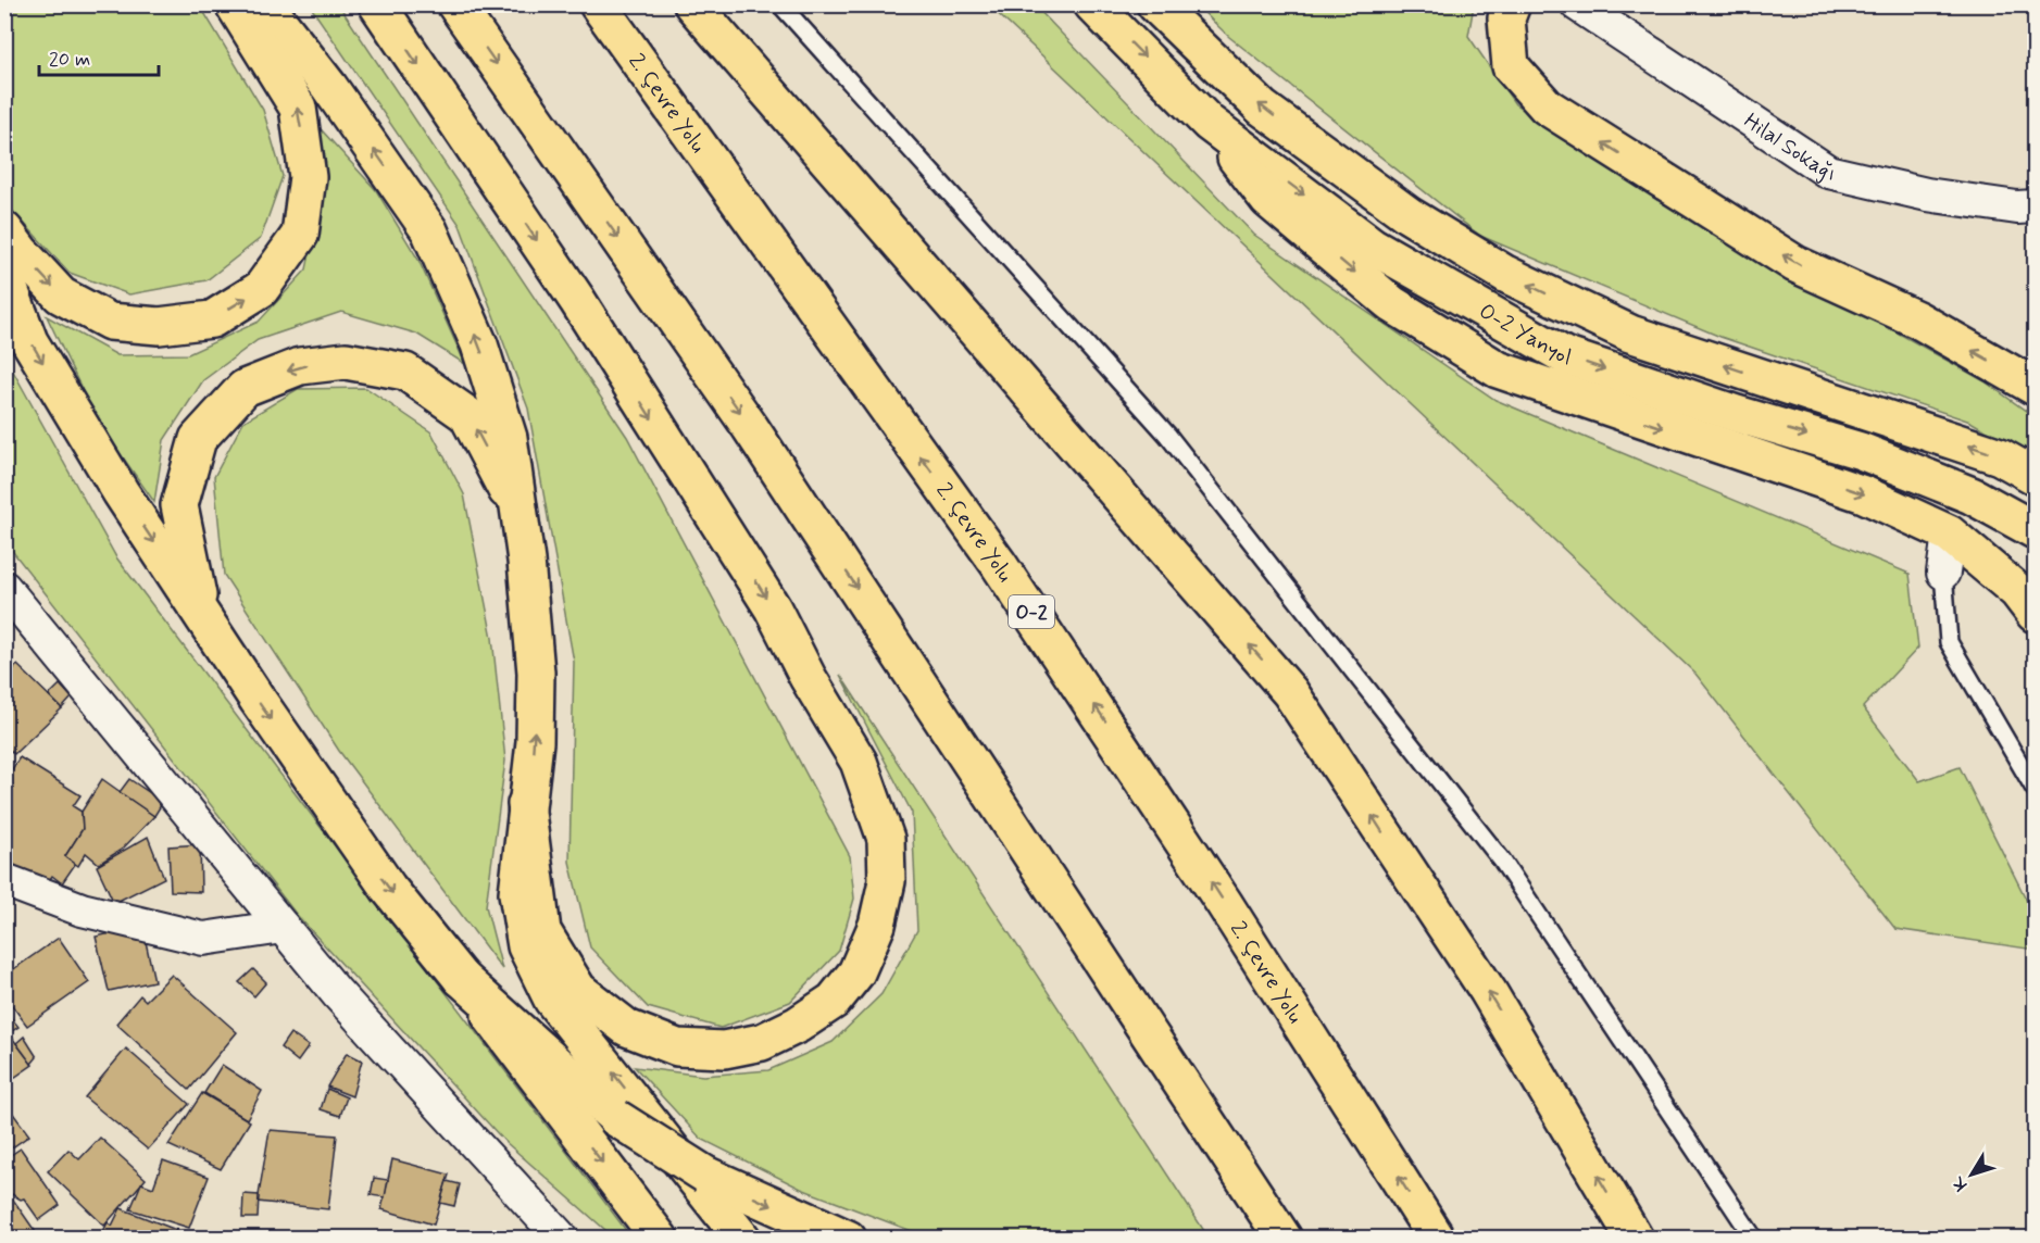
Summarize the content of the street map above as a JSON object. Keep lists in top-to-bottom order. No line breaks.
{"streets":{"main road":["2. Çevre Yolu","O-2 Yanyol","O-2"],"street":["Hilal Sokağı"]},"scale_bar":"20 m","north":"bottom left"}
